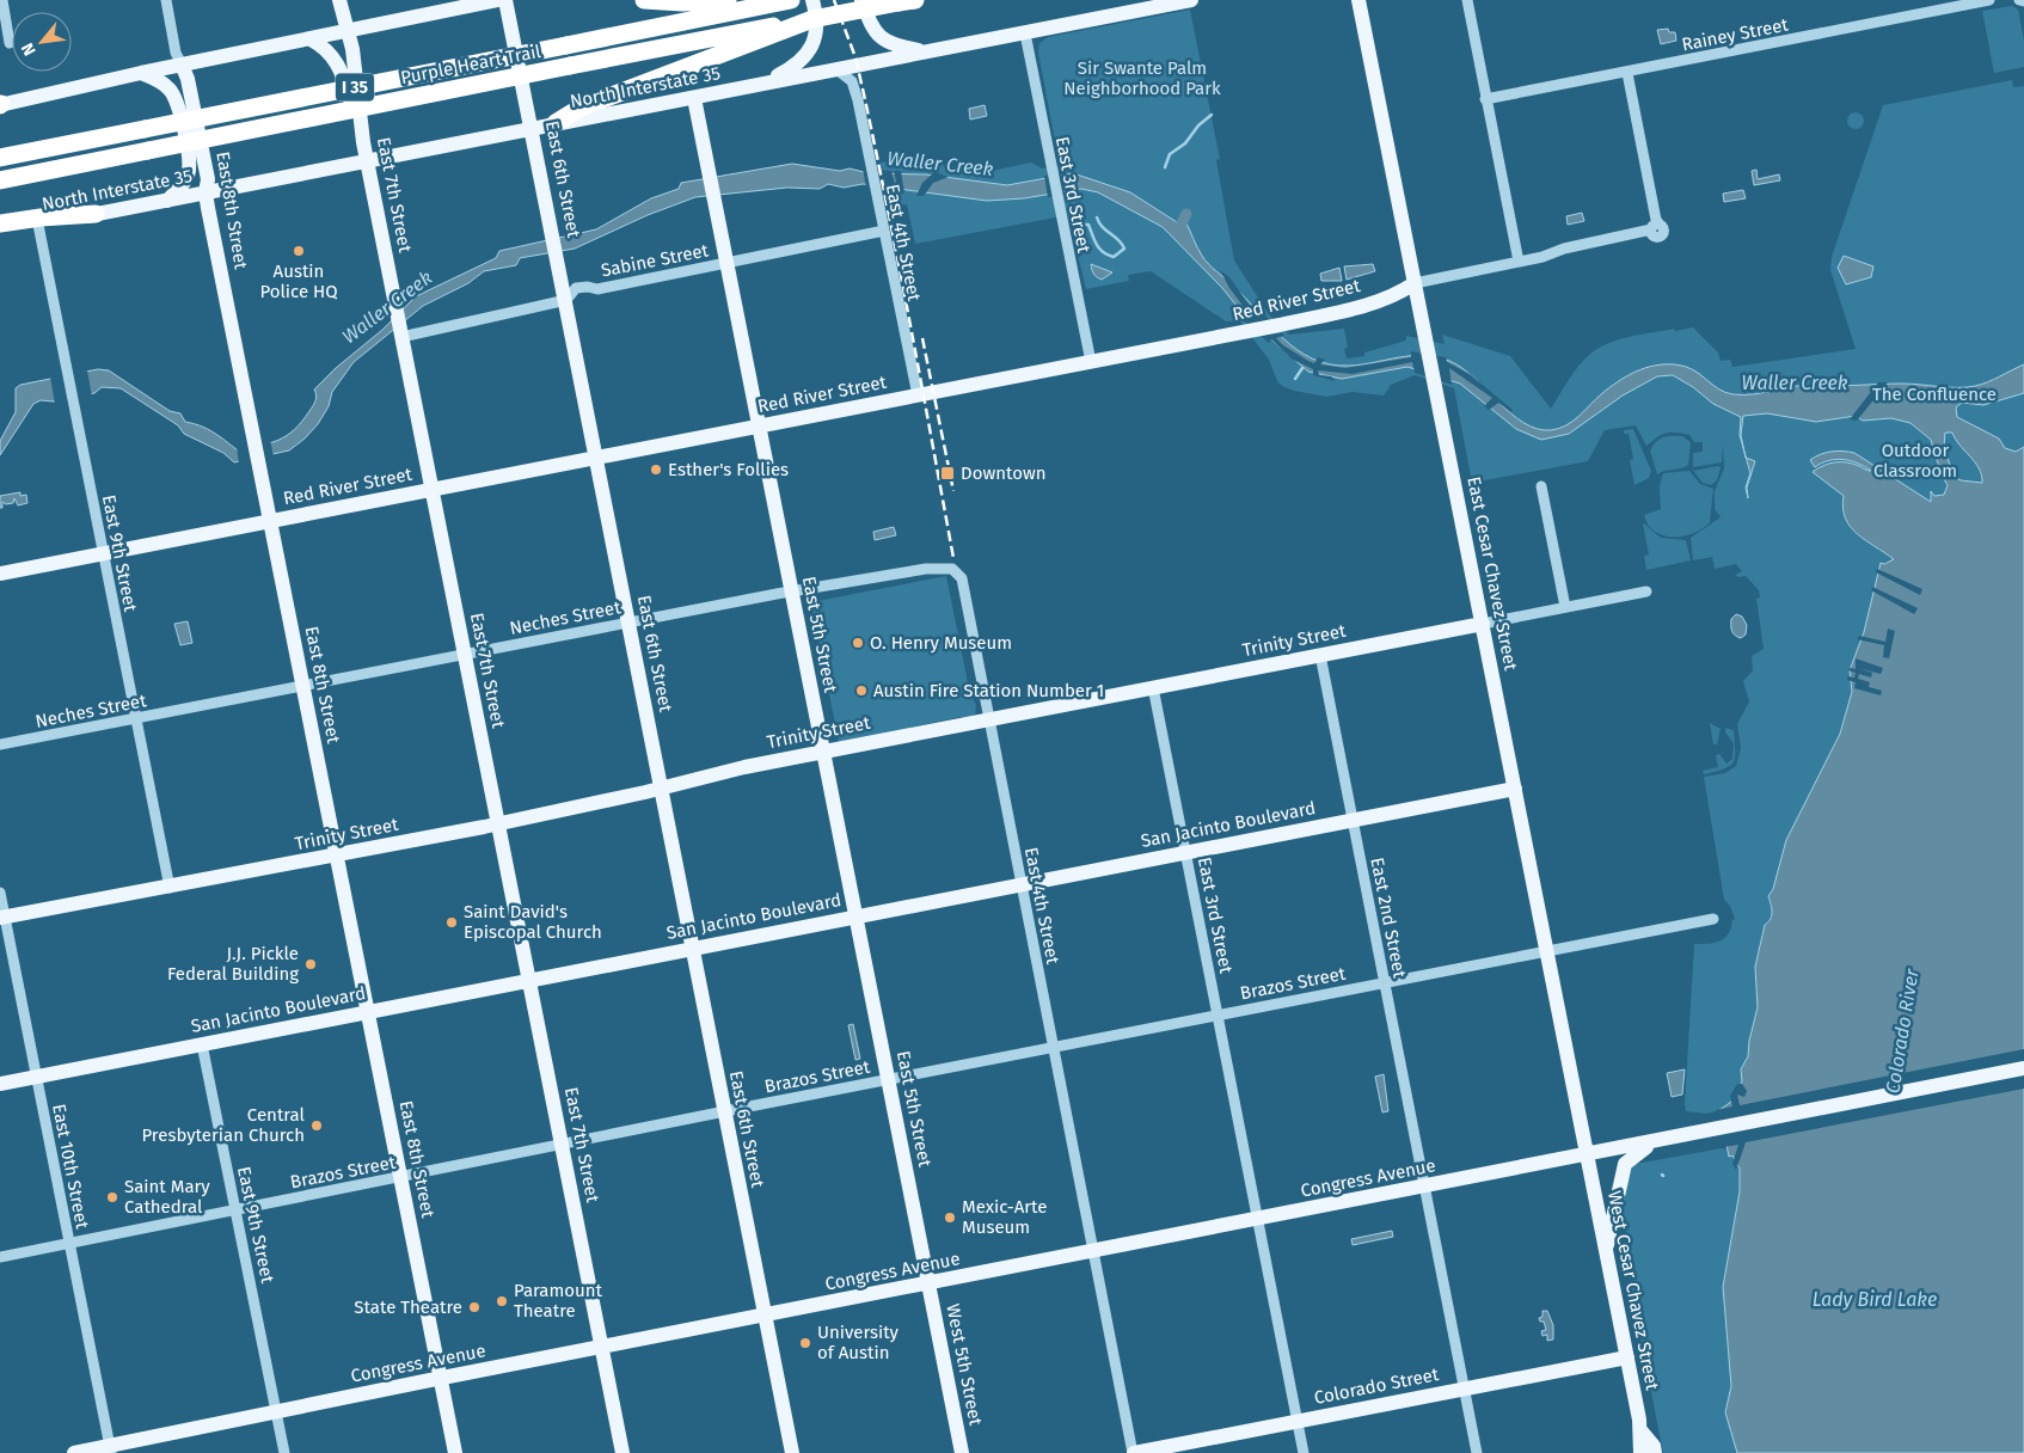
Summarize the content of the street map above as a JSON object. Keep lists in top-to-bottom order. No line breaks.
{"streets":{"highway":["Purple Heart Trail","I 35"],"main road":["North Interstate 35","East 6th Street","East 7th Street","East 8th Street","Red River Street","East Cesar Chavez Street","East 5th Street","Trinity Street","San Jacinto Boulevard","Congress Avenue","West Cesar Chavez Street","West 5th Street","Colorado Street"],"street":["Rainey Street","East 3rd Street","East 4th Street","Sabine Street","East 9th Street","Neches Street","East 2nd Street","Brazos Street","East 10th Street"]},"crossings":[["Rainey Street","Red River Street"],["North Interstate 35","East 6th Street"],["North Interstate 35","East 7th Street"],["North Interstate 35","East 3rd Street"],["North Interstate 35","East 8th Street"],["North Interstate 35","East 4th Street"],["North Interstate 35","East 9th Street"],["North Interstate 35","East 5th Street"],["East 6th Street","Sabine Street"],["East 6th Street","Red River Street"],["East 6th Street","Neches Street"],["East 6th Street","Trinity Street"],["East 6th Street","San Jacinto Boulevard"],["East 6th Street","Brazos Street"],["East 6th Street","Congress Avenue"],["East 7th Street","Sabine Street"],["East 7th Street","Red River Street"],["East 7th Street","Neches Street"],["East 7th Street","Trinity Street"],["East 7th Street","San Jacinto Boulevard"],["East 7th Street","Brazos Street"],["East 7th Street","Congress Avenue"],["East 3rd Street","Red River Street"],["East 3rd Street","Trinity Street"],["East 3rd Street","San Jacinto Boulevard"],["East 3rd Street","Brazos Street"],["East 3rd Street","Congress Avenue"],["East 3rd Street","Colorado Street"],["East 8th Street","Red River Street"],["East 8th Street","Neches Street"],["East 8th Street","Trinity Street"],["East 8th Street","San Jacinto Boulevard"],["East 8th Street","Brazos Street"],["East 8th Street","Congress Avenue"],["East 4th Street","Sabine Street"],["East 4th Street","Red River Street"],["East 4th Street","Neches Street"],["East 4th Street","Trinity Street"],["East 4th Street","San Jacinto Boulevard"],["East 4th Street","Brazos Street"],["East 4th Street","Congress Avenue"],["East 4th Street","Colorado Street"],["Sabine Street","East 5th Street"],["Red River Street","East 9th Street"],["Red River Street","East Cesar Chavez Street"],["Red River Street","East 5th Street"],["East 9th Street","Neches Street"],["East 9th Street","Trinity Street"],["East 9th Street","San Jacinto Boulevard"],["East 9th Street","Brazos Street"],["East 9th Street","Congress Avenue"],["East Cesar Chavez Street","Trinity Street"],["East Cesar Chavez Street","San Jacinto Boulevard"],["East Cesar Chavez Street","Brazos Street"],["East Cesar Chavez Street","Congress Avenue"],["East Cesar Chavez Street","West Cesar Chavez Street"],["Neches Street","East 5th Street"],["East 5th Street","Trinity Street"],["East 5th Street","San Jacinto Boulevard"],["East 5th Street","Brazos Street"],["East 5th Street","Congress Avenue"],["East 5th Street","West 5th Street"],["Trinity Street","East 2nd Street"],["Trinity Street","East 10th Street"],["San Jacinto Boulevard","East 2nd Street"],["San Jacinto Boulevard","East 10th Street"],["East 2nd Street","Brazos Street"],["East 2nd Street","Congress Avenue"],["East 2nd Street","Colorado Street"],["Brazos Street","East 10th Street"],["East 10th Street","Congress Avenue"],["Congress Avenue","West Cesar Chavez Street"],["Congress Avenue","West 5th Street"],["West Cesar Chavez Street","Colorado Street"]],"water":["Waller Creek","Colorado River","Lady Bird Lake"],"parks":["Sir Swante Palm Neighborhood Park","The Confluence","Outdoor Classroom"],"places":{"other":["Austin Police HQ","Esther's Follies","O. Henry Museum","Austin Fire Station Number 1","Saint David's Episcopal Church","J.J. Pickle Federal Building","Central Presbyterian Church","Saint Mary Cathedral","Mexic-Arte Museum","Paramount Theatre","State Theatre","University of Austin"],"transit":["Downtown"]},"north":"bottom left"}
